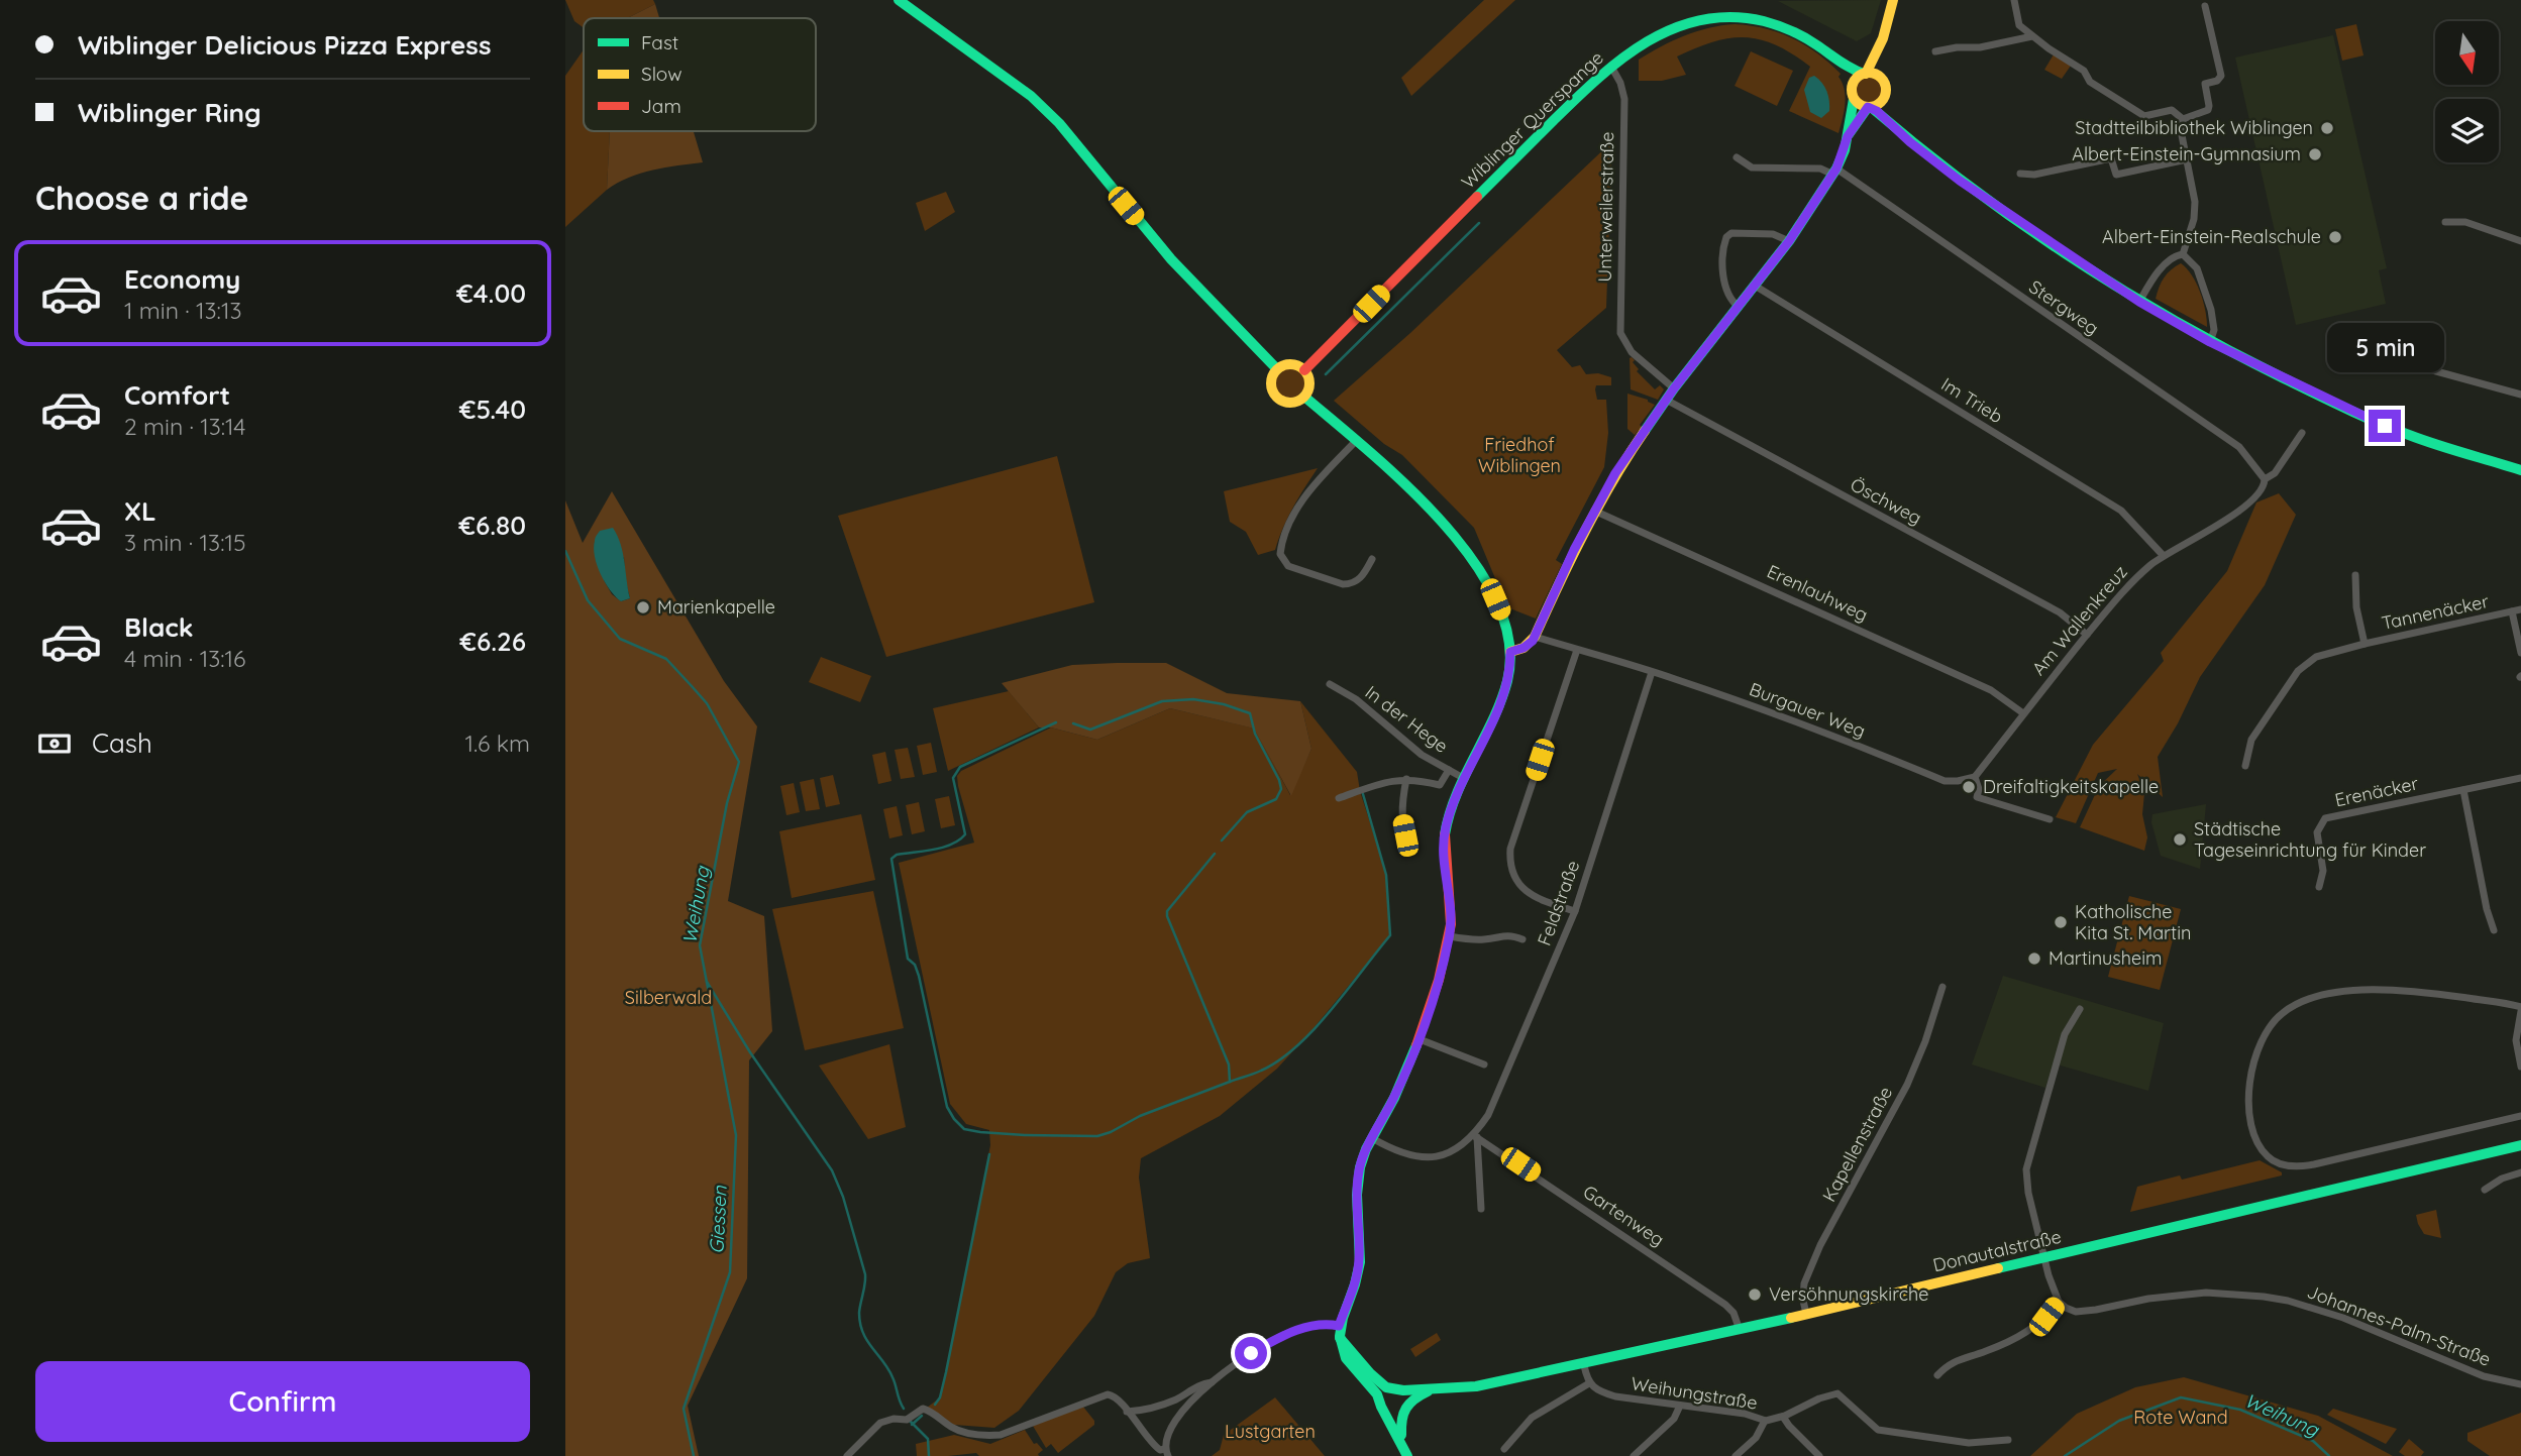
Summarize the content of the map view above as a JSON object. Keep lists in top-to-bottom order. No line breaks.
{"streets":{"main road":["Wiblinger Querspange","Donautalstraße"],"street":["Unterweilerstraße","Stergweg","Im Trieb","Öschweg","Erenlauhweg","Tannenäcker","Am Wallenkreuz","Burgauer Weg","In der Hege","Erenäcker","Feldstraße","Kapellenstraße","Gartenweg","Johannes-Palm-Straße","Weihungstraße"]},"crossings":[["Wiblinger Querspange","Unterweilerstraße"],["Stergweg","Am Wallenkreuz"],["Im Trieb","Am Wallenkreuz"],["Öschweg","Am Wallenkreuz"],["Erenlauhweg","Am Wallenkreuz"],["Am Wallenkreuz","Burgauer Weg"],["Burgauer Weg","Feldstraße"],["Feldstraße","Gartenweg"],["Kapellenstraße","Donautalstraße"],["Gartenweg","Donautalstraße"]],"water":["Weihung","Giessen"],"parks":["Friedhof Wiblingen","Silberwald","Rote Wand","Lustgarten"],"places":["Stadtteilbibliothek Wiblingen","Albert-Einstein-Gymnasium","Albert-Einstein-Realschule","Marienkapelle","Dreifaltigkeitskapelle","Städtische Tageseinrichtung für Kinder","Katholische Kita St. Martin","Martinusheim","Versöhnungskirche"],"legend":["Fast","Slow","Jam"],"north":"bottom","page":{"banner":["Wiblinger Delicious Pizza Express","Wiblinger Ring"],"heading":"Choose a ride","list":[{"name":"Economy","note":"1 min · 13:13","value":"€4.00"},{"name":"Comfort","note":"2 min · 13:14","value":"€5.40"},{"name":"XL","note":"3 min · 13:15","value":"€6.80"},{"name":"Black","note":"4 min · 13:16","value":"€6.26"}],"bubble":"5 min","pay":["Cash","1.6 km"],"buttons":"Confirm"}}
